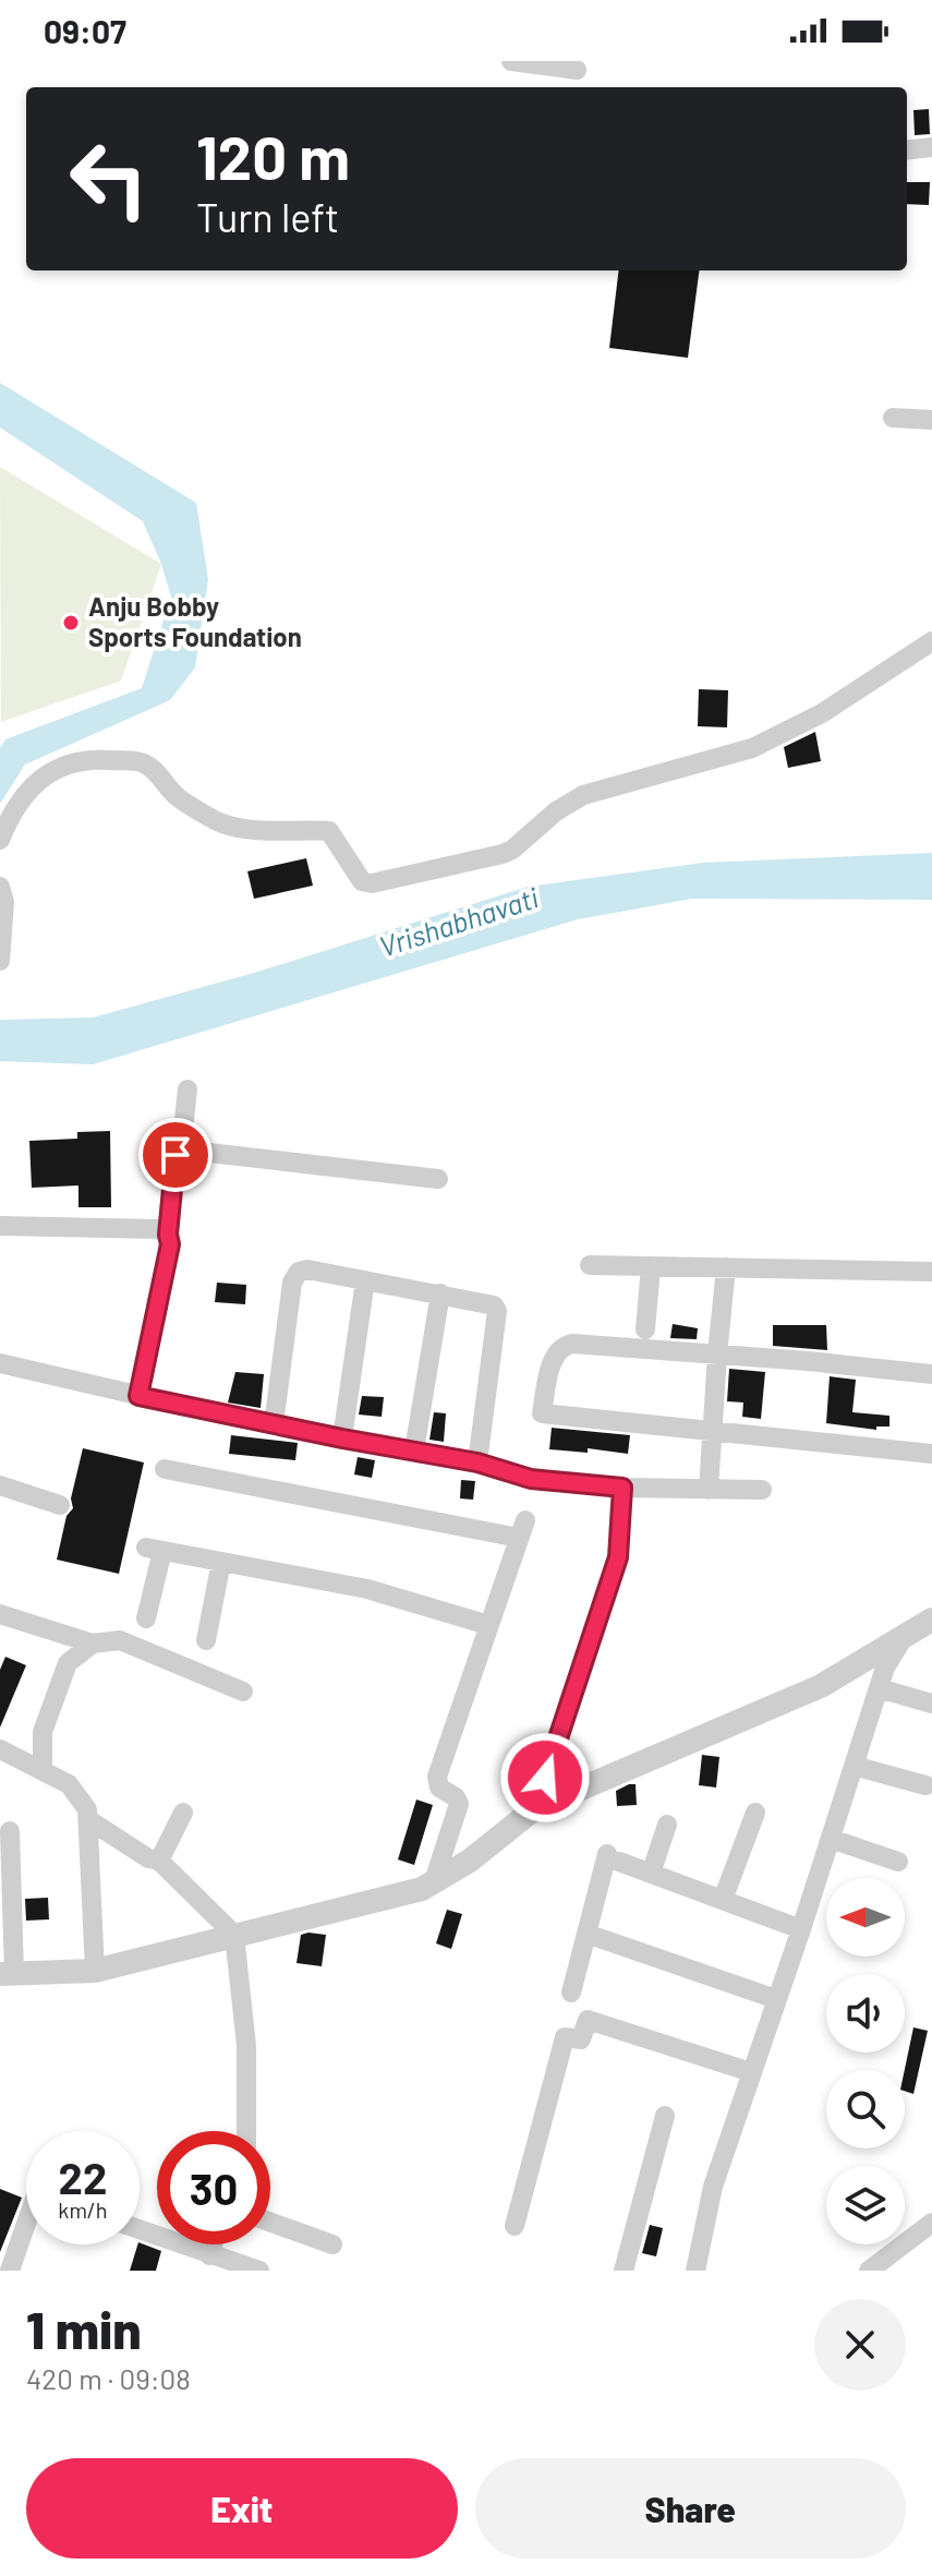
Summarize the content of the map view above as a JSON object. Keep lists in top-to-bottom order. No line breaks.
{"water":["Vrishabhavati"],"places":["Anju Bobby Sports Foundation"],"north":"left","page":{"status":"09:07","turn":["120 m","Turn left"],"speed":"22 km/h","limit":"30","heading":["1 min","420 m · 09:08"],"buttons":["Exit","Share"]}}
